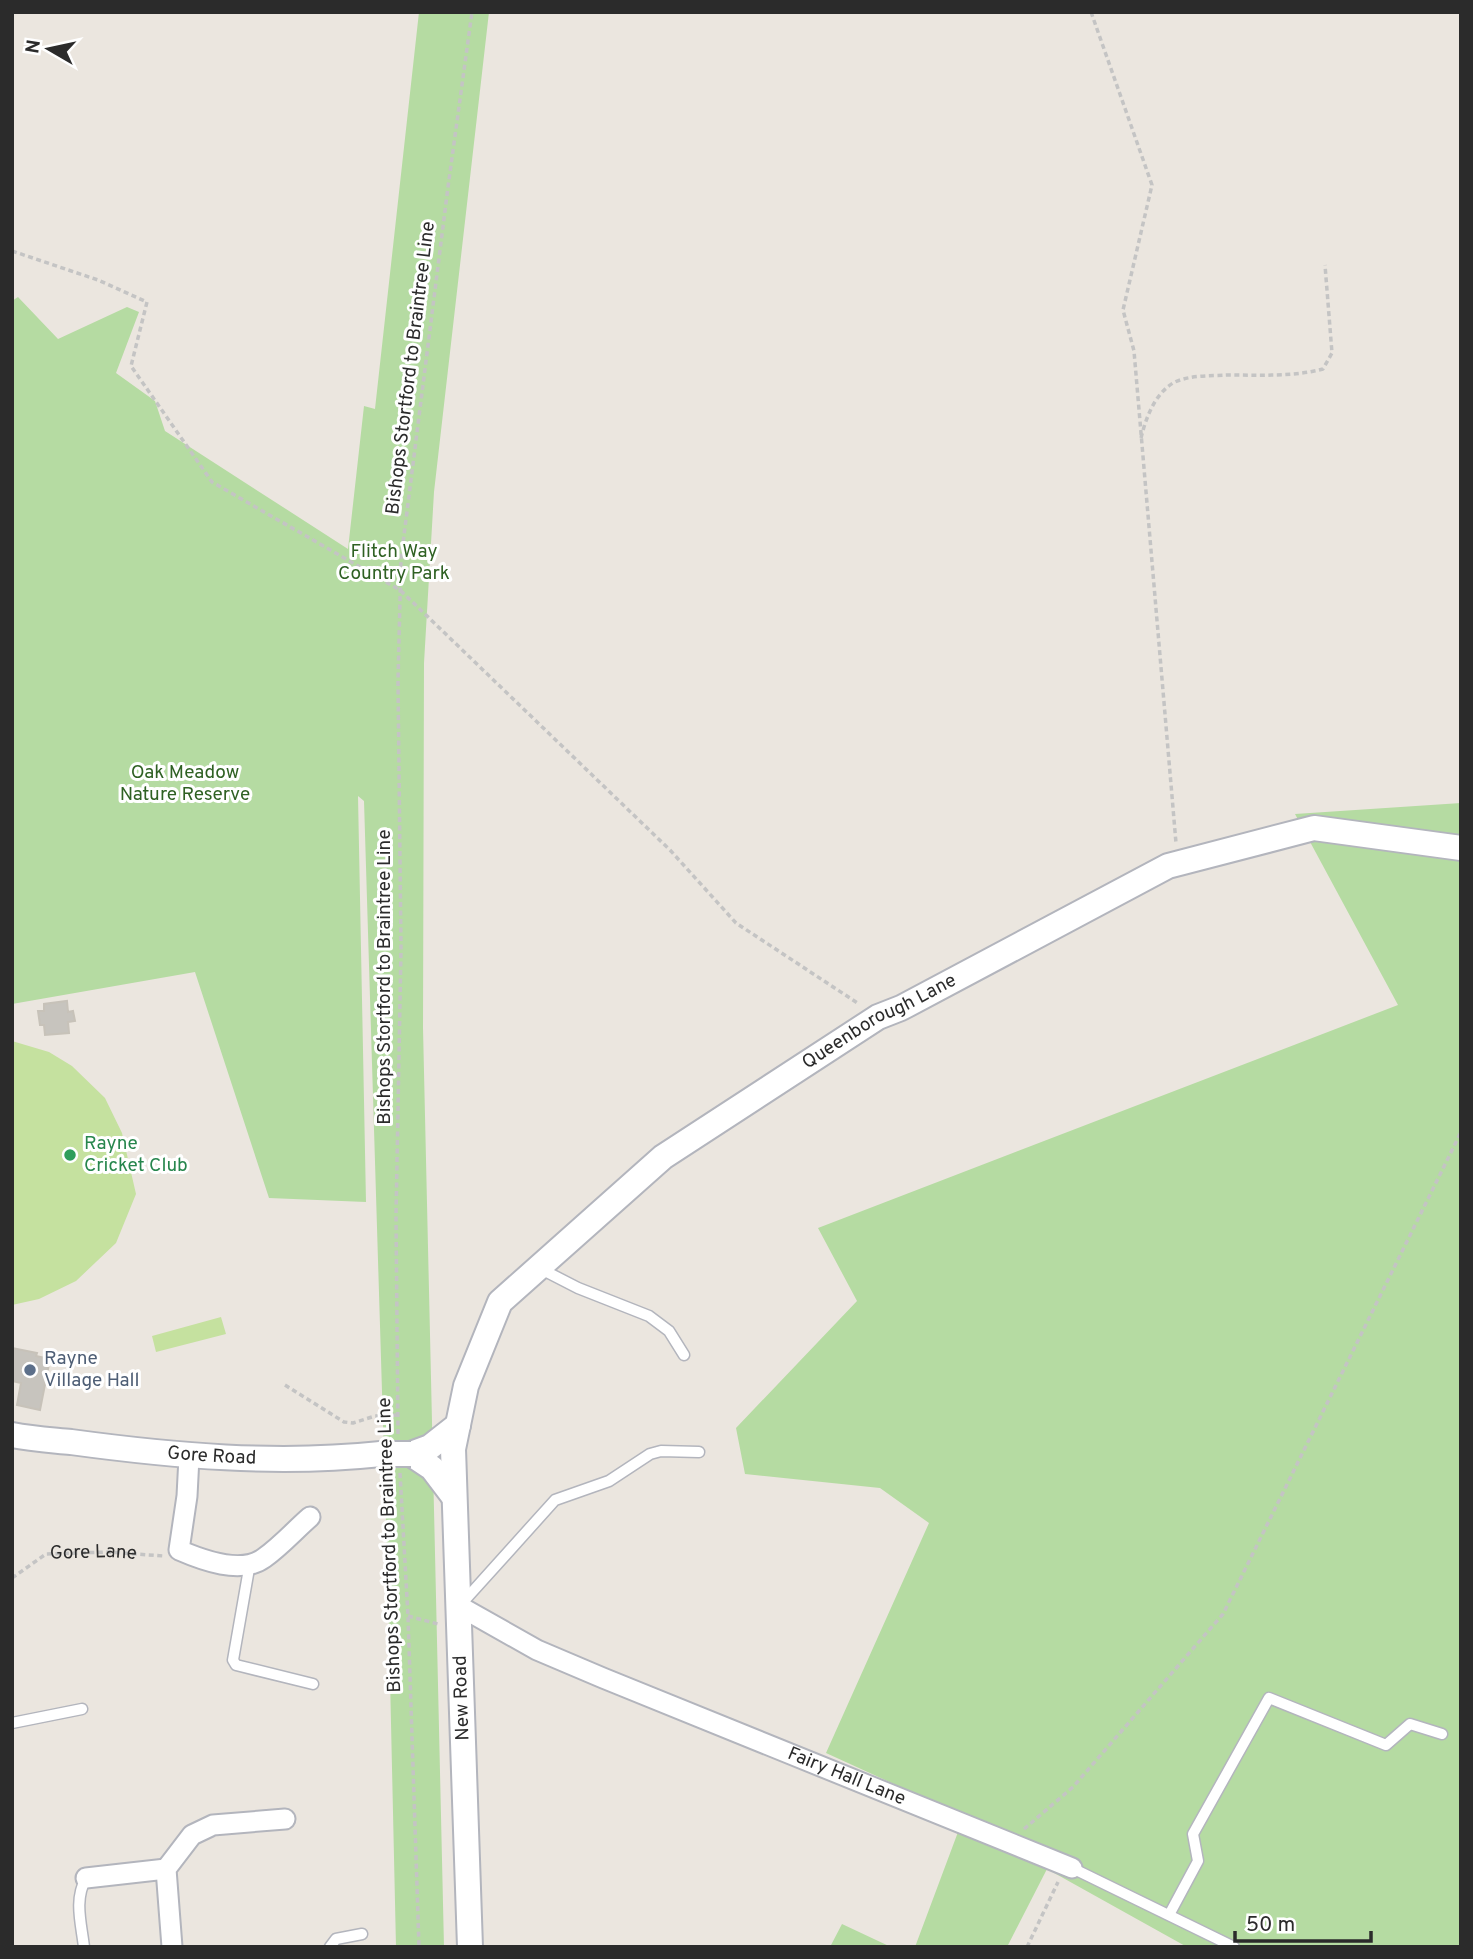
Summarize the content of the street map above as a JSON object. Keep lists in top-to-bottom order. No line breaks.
{"streets":{"street":["Queenborough Lane","Gore Road","New Road","Fairy Hall Lane"],"path":["Bishops Stortford to Braintree Line","Gore Lane"]},"crossings":[["Bishops Stortford to Braintree Line","Gore Road"],["Queenborough Lane","New Road"],["New Road","Fairy Hall Lane"]],"parks":["Flitch Way Country Park","Oak Meadow Nature Reserve"],"places":["Rayne Cricket Club","Rayne Village Hall"],"scale_bar":"50 m","north":"left"}
